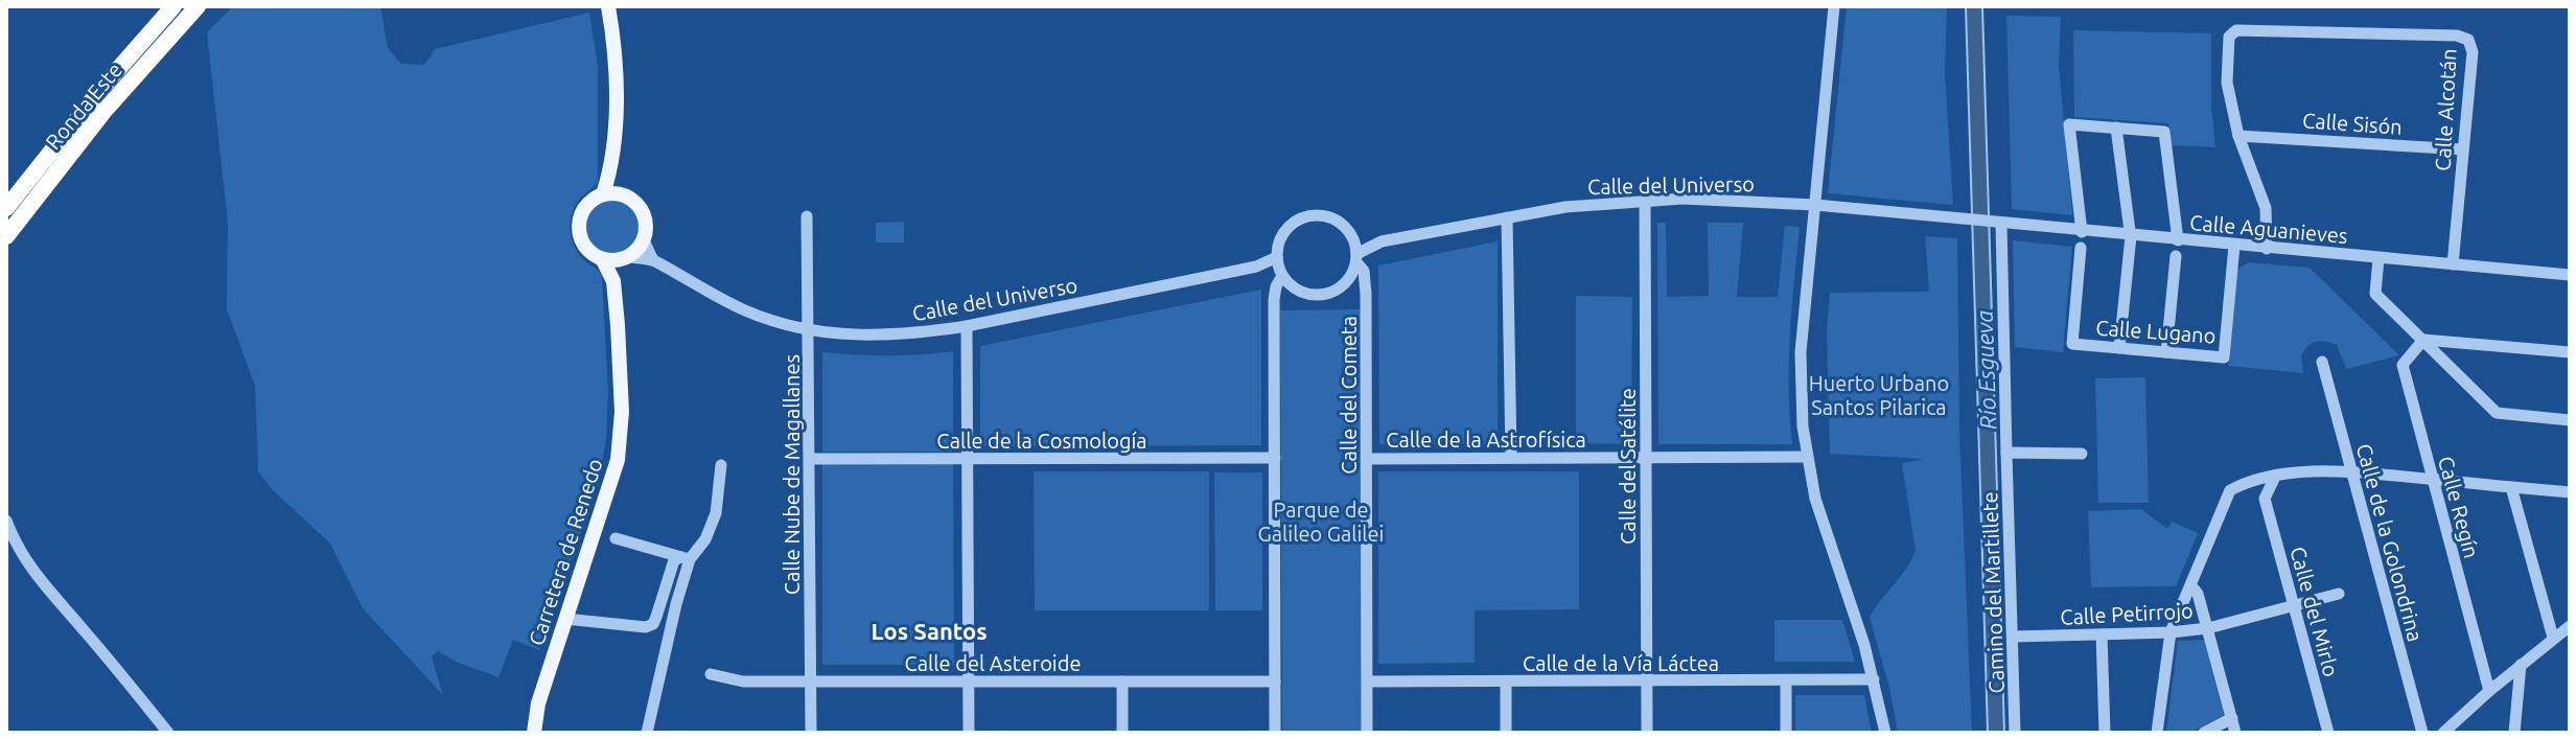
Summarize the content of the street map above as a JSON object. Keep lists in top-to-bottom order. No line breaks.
{"streets":{"highway":["Ronda Este"],"main road":["Carretera de Renedo"],"street":["Calle Alcotán","Calle Sisón","Calle del Universo","Calle Aguanieves","Calle Lugano","Calle del Cometa","Calle de la Astrofísica","Calle de la Cosmología","Calle del Satélite","Calle Nube de Magallanes","Calle Regín","Calle de la Golondrina","Camino del Martillete","Calle del Mirlo","Calle Petirrojo","Calle del Asteroide","Calle de la Vía Láctea"]},"crossings":[["Calle Alcotán","Calle Sisón"],["Calle Alcotán","Calle Aguanieves"],["Calle del Universo","Calle Aguanieves"],["Calle del Universo","Calle del Cometa"],["Calle del Universo","Calle del Satélite"],["Calle del Universo","Calle Nube de Magallanes"],["Calle del Universo","Carretera de Renedo"],["Calle Aguanieves","Calle Lugano"],["Calle Aguanieves","Camino del Martillete"],["Calle del Cometa","Calle de la Astrofísica"],["Calle del Cometa","Calle de la Vía Láctea"],["Calle de la Astrofísica","Calle del Satélite"],["Calle de la Cosmología","Calle Nube de Magallanes"],["Calle del Satélite","Calle de la Vía Láctea"],["Calle Nube de Magallanes","Calle del Asteroide"],["Camino del Martillete","Calle Petirrojo"],["Calle del Mirlo","Calle Petirrojo"]],"districts":["Los Santos"],"water":["Río Esgueva"],"parks":["Huerto Urbano Santos Pilarica","Parque de Galileo Galilei"]}
